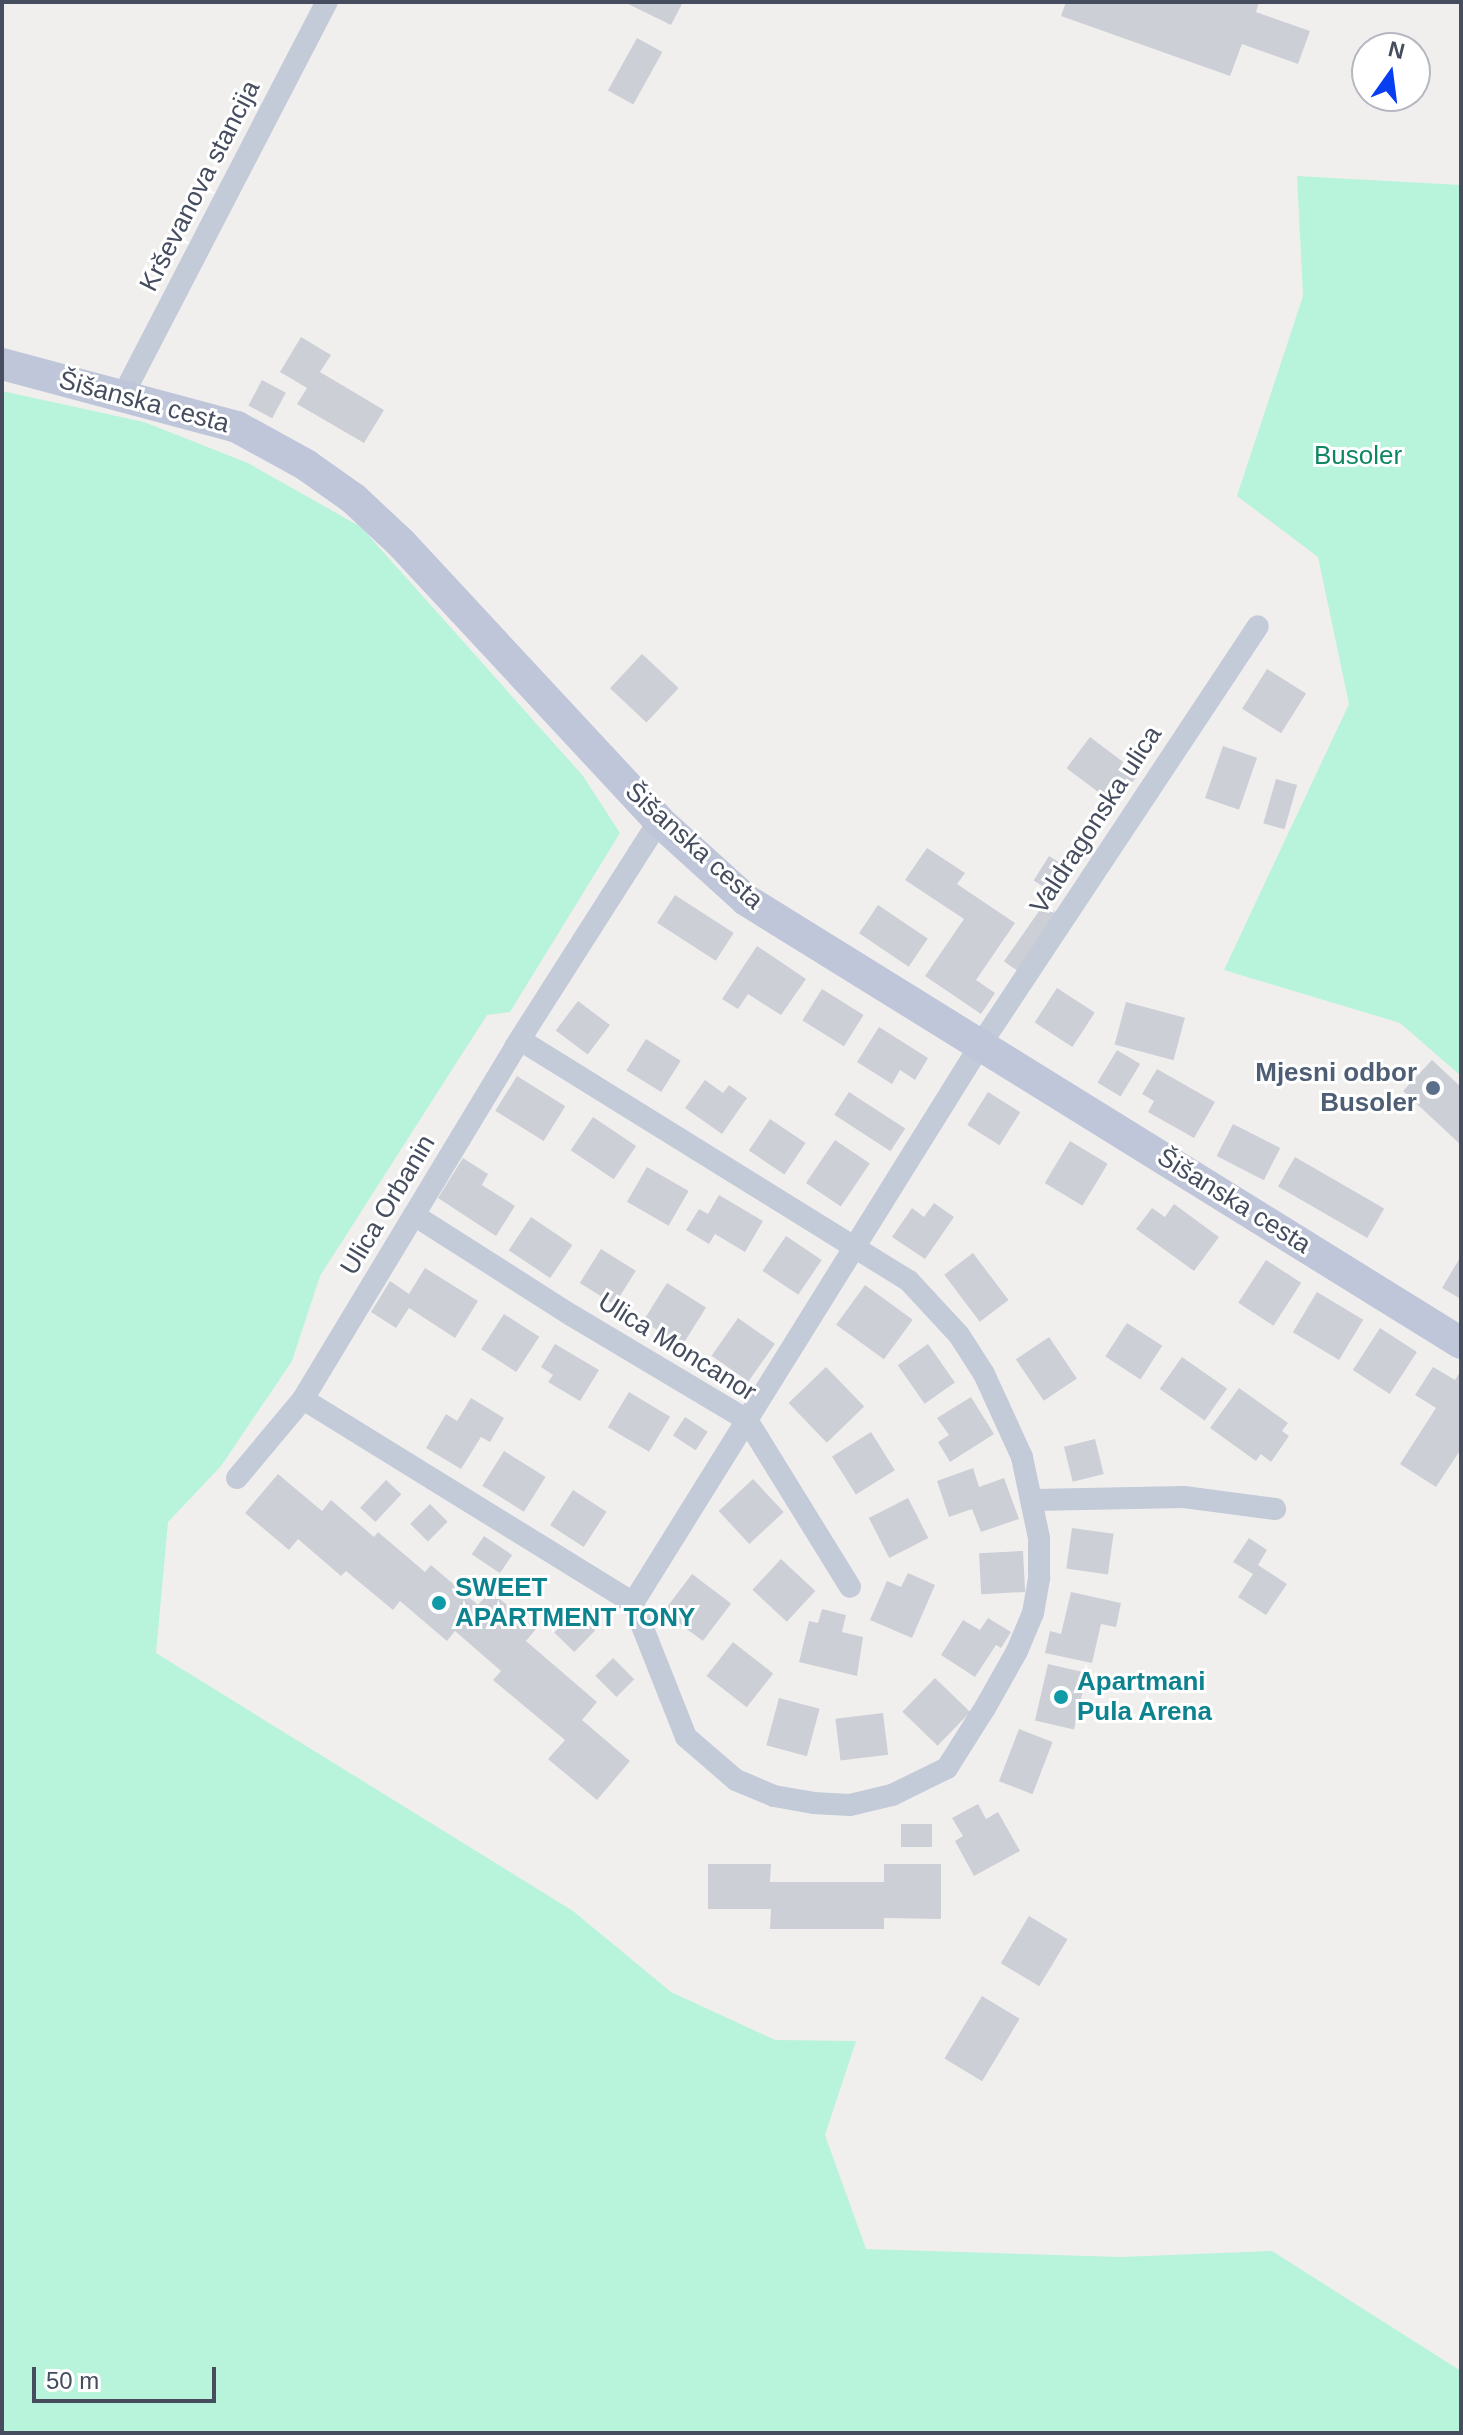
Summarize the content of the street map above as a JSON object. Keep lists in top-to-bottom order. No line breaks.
{"streets":{"main road":["Šišanska cesta"],"street":["Krševanova stancija","Valdragonska ulica","Ulica Orbanin","Ulica Moncanor"]},"crossings":[["Krševanova stancija","Šišanska cesta"],["Šišanska cesta","Valdragonska ulica"],["Šišanska cesta","Ulica Orbanin"],["Ulica Orbanin","Ulica Moncanor"]],"parks":["Busoler"],"places":["Mjesni odbor Busoler","SWEET APARTMENT TONY","Apartmani Pula Arena"],"scale_bar":"50 m","north":"top"}
